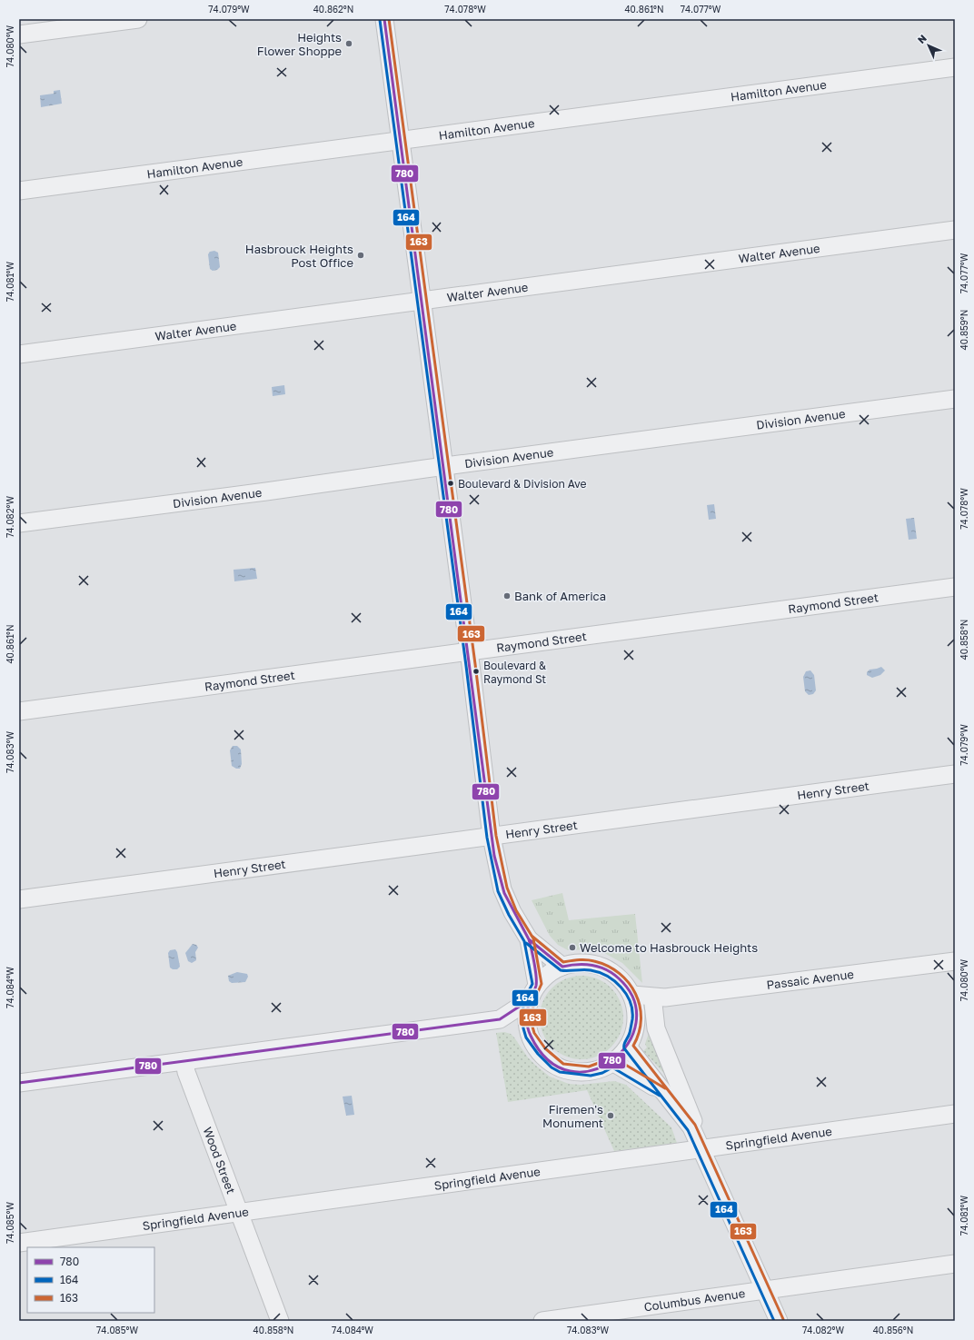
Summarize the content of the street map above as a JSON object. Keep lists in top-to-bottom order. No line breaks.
{"streets":{"street":["Hamilton Avenue","Walter Avenue","Division Avenue","Raymond Street","Henry Street","Passaic Avenue","Springfield Avenue","Wood Street","Columbus Avenue"]},"crossings":[["Springfield Avenue","Wood Street"]],"places":["Heights Flower Shoppe","Hasbrouck Heights Post Office","Boulevard & Division Ave","Bank of America","Boulevard & Raymond St","Welcome to Hasbrouck Heights","Firemen's Monument"],"lines":["transit line 780","transit line 163","transit line 164"],"legend":["780","164","163"],"north":"top left","coordinates":["74.079°W","40.862°N","74.078°W","40.861°N","74.077°W","74.080°W","74.081°W","40.859°N","74.082°W","40.858°N","74.083°W","74.084°W","74.085°W","40.856°N"]}
